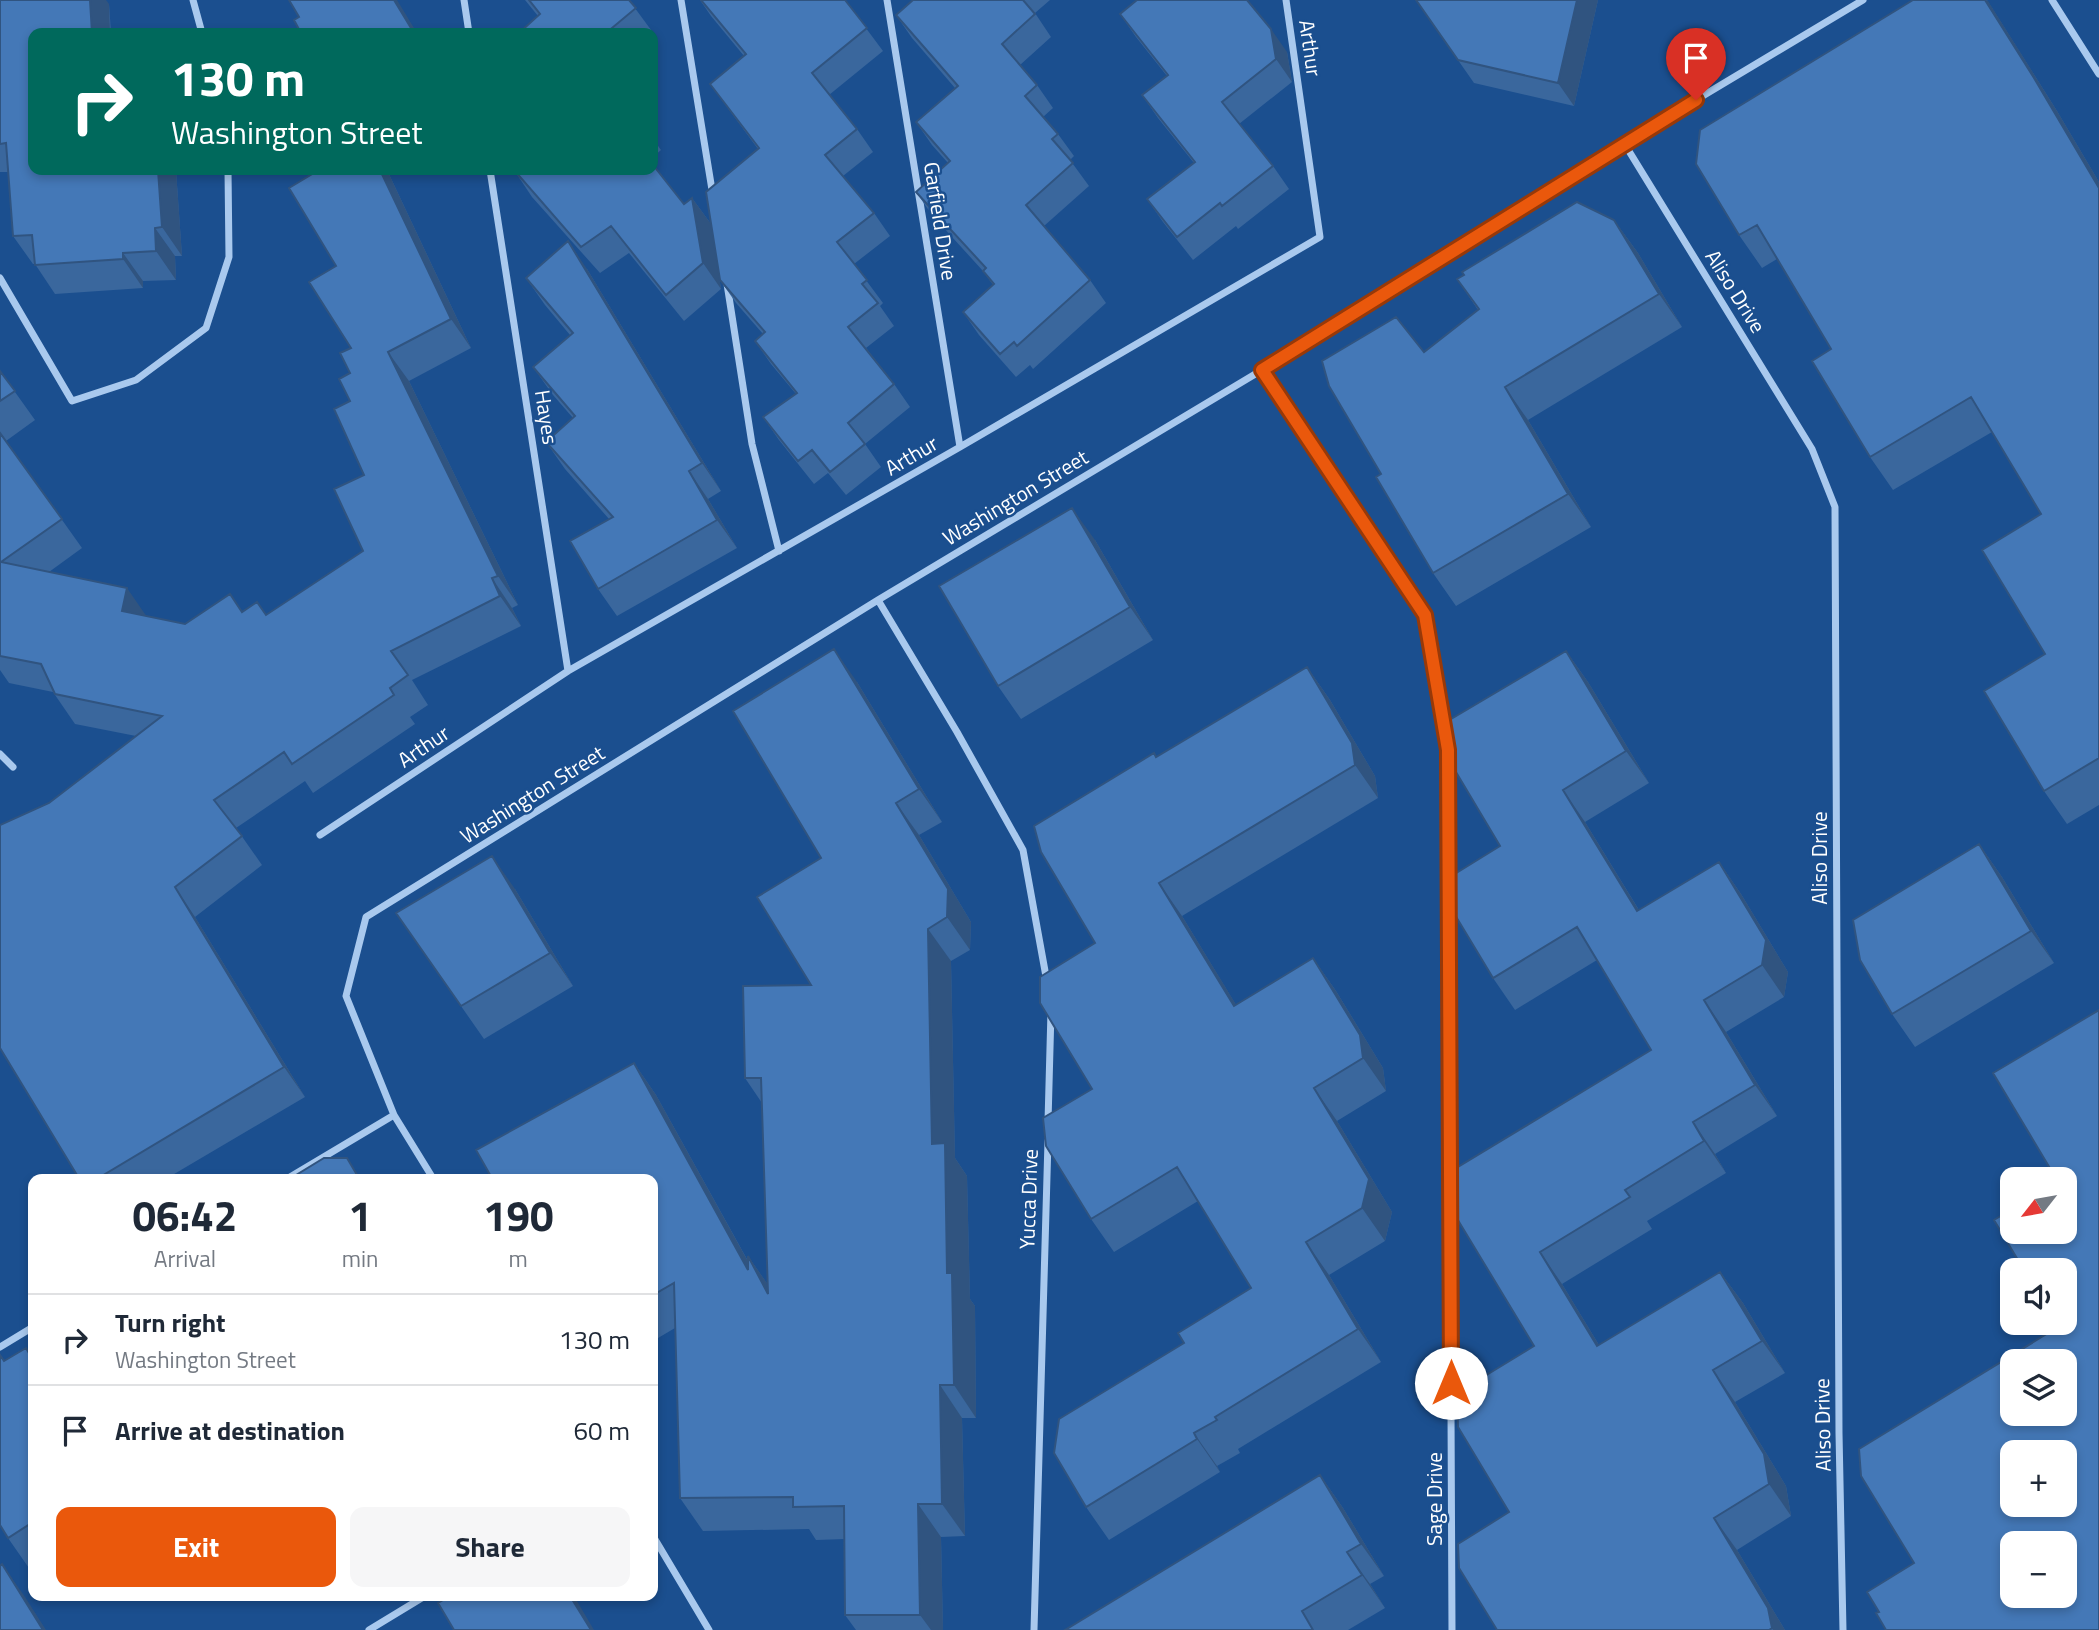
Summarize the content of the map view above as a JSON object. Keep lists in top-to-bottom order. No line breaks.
{"streets":{"street":["Arthur","Garfield Drive","Aliso Drive","Hayes","Washington Street","Yucca Drive","Sage Drive"]},"crossings":[["Arthur","Garfield Drive"],["Arthur","Hayes"],["Aliso Drive","Washington Street"],["Washington Street","Sage Drive"]],"north":"bottom left","page":{"turn":["130 m","Washington Street"],"map_buttons":["+","−"],"eta":["06:42","Arrival","1","min","190","m"],"list":[{"name":"Turn right","note":"Washington Street","value":"130 m"},{"name":"Arrive at destination","value":"60 m"}],"buttons":["Exit","Share"]}}
